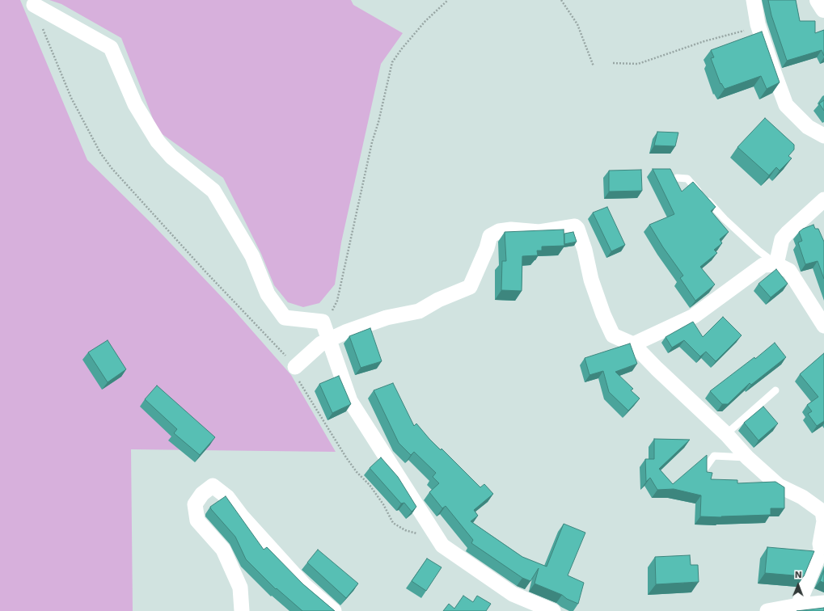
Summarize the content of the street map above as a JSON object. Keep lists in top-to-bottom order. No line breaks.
{"north":"top"}
